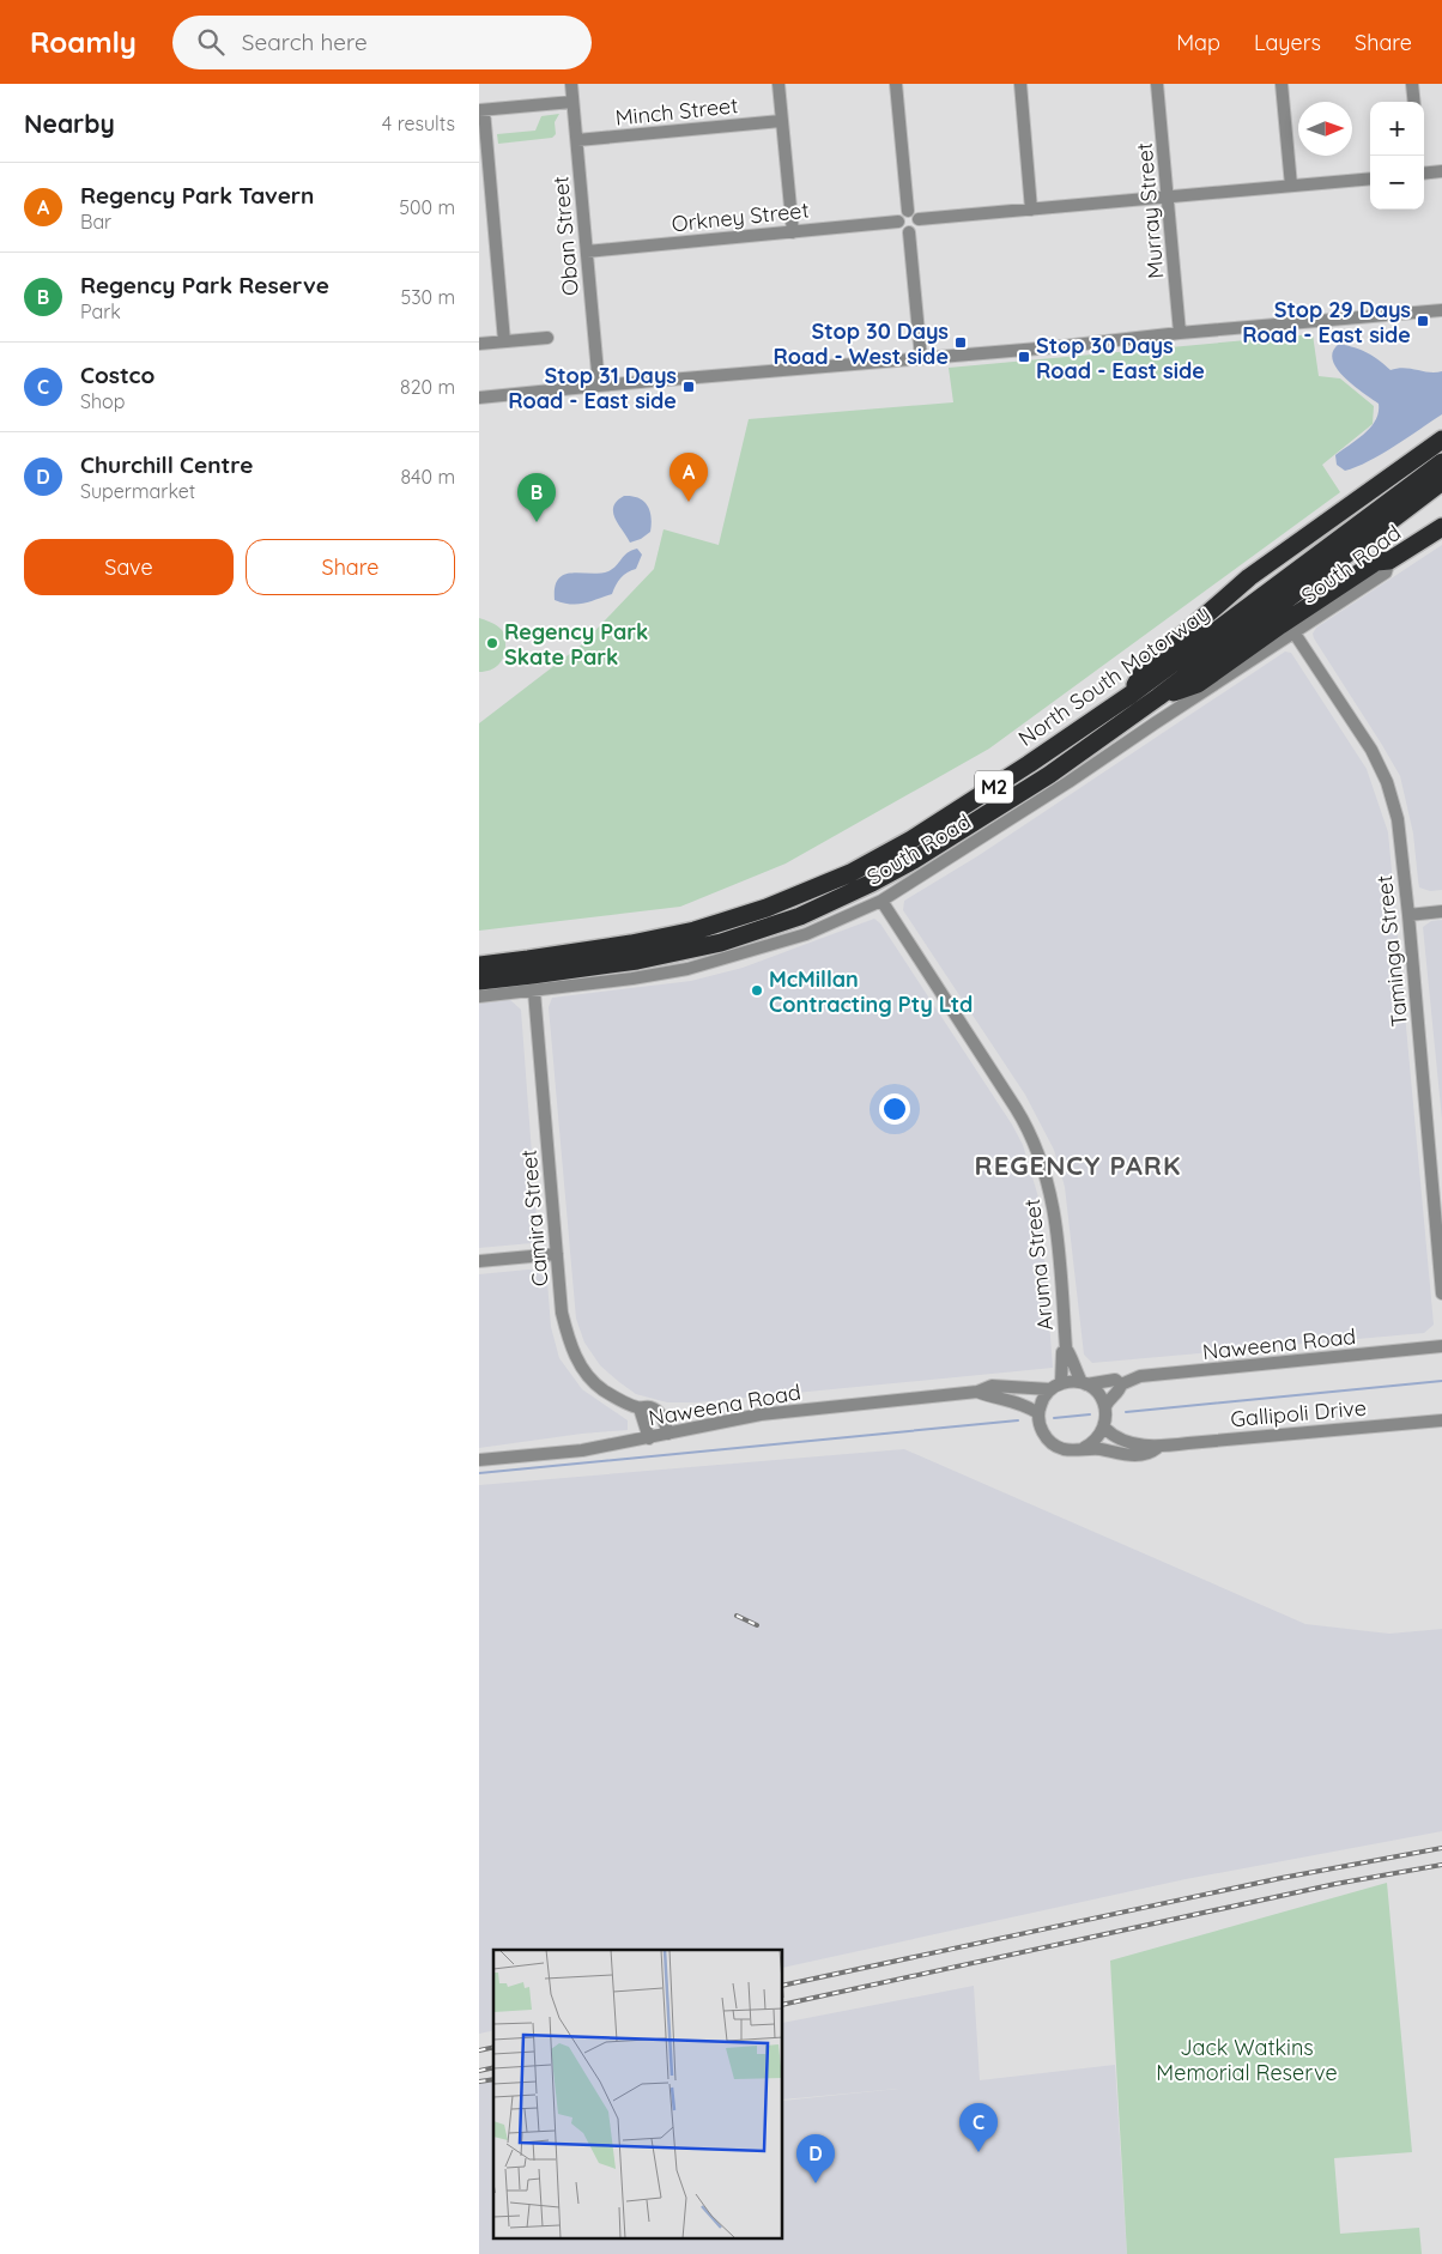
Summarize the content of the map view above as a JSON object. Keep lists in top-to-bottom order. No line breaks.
{"streets":{"highway":["South Road","North South Motorway","M2"],"street":["Minch Street","Murray Street","Orkney Street","Oban Street","Taminga Street","Camira Street","Aruma Street","Naweena Road","Gallipoli Drive"]},"crossings":[["Minch Street","Oban Street"],["Orkney Street","Oban Street"],["South Road","Taminga Street"],["South Road","Camira Street"],["South Road","Aruma Street"],["Camira Street","Naweena Road"],["Aruma Street","Naweena Road"],["Aruma Street","Gallipoli Drive"],["Naweena Road","Gallipoli Drive"]],"districts":["REGENCY PARK"],"parks":["Jack Watkins Memorial Reserve"],"places":{"transit":["Stop 29 Days Road - East side","Stop 30 Days Road - West side","Stop 30 Days Road - East side","Stop 31 Days Road - East side"],"other":["Regency Park Skate Park","McMillan Contracting Pty Ltd"]},"north":"right","page":{"header":"Roamly","search":"Search here","nav":["Map","Layers","Share"],"heading":["Nearby","4 results"],"map_buttons":["+","−"],"list":[{"mark":"A","name":"Regency Park Tavern","note":"Bar","value":"500 m"},{"mark":"B","name":"Regency Park Reserve","note":"Park","value":"530 m"},{"mark":"C","name":"Costco","note":"Shop","value":"820 m"},{"mark":"D","name":"Churchill Centre","note":"Supermarket","value":"840 m"}],"pins":["A","B","C","D"],"buttons":["Save","Share"]}}
